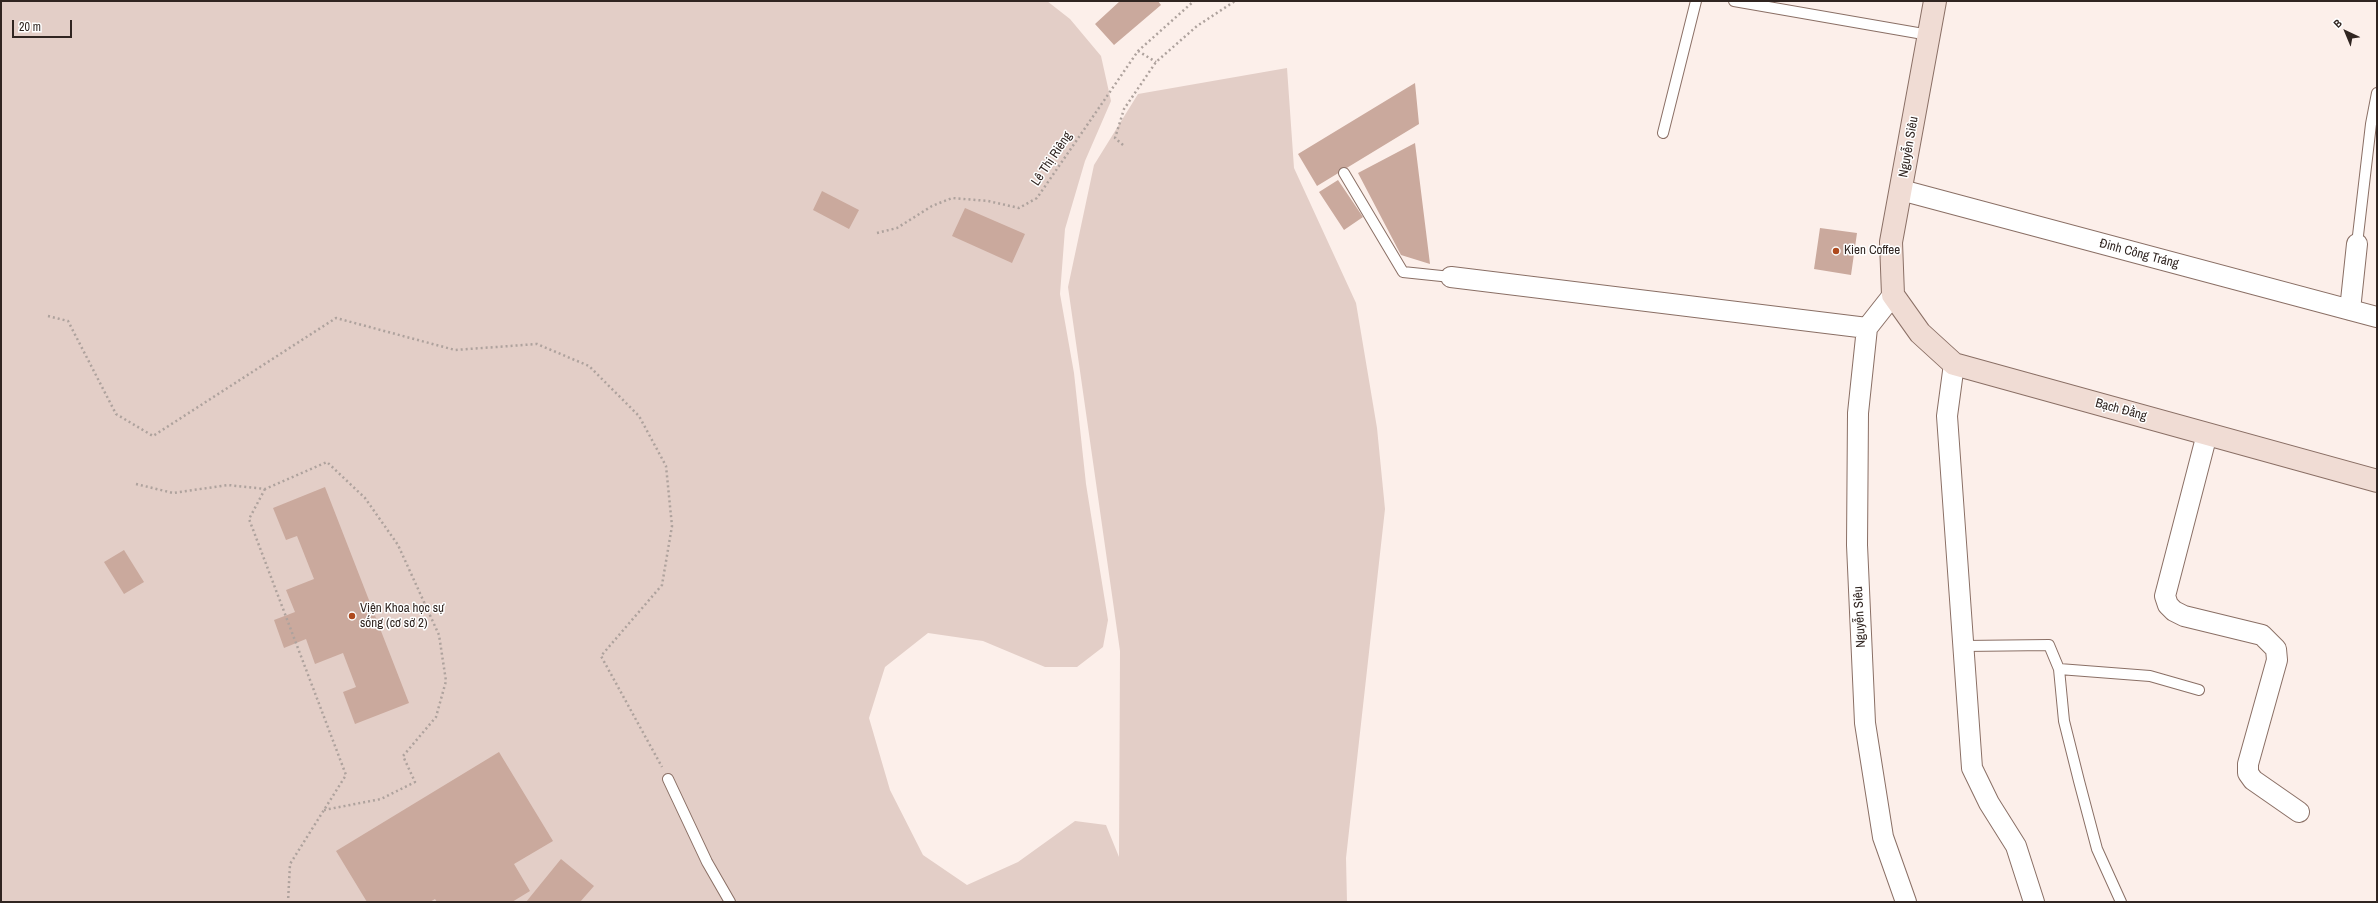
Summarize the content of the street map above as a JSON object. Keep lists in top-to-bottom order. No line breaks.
{"streets":{"street":["Nguyễn Siêu","Đinh Công Tráng","Bạch Đằng"],"path":["Lê Thị Riêng"]},"crossings":[["Nguyễn Siêu","Đinh Công Tráng"],["Nguyễn Siêu","Bạch Đằng"]],"places":["Kien Coffee","Viện Khoa học sự sống (cơ sở 2)"],"scale_bar":"20 m","north":"top left"}
